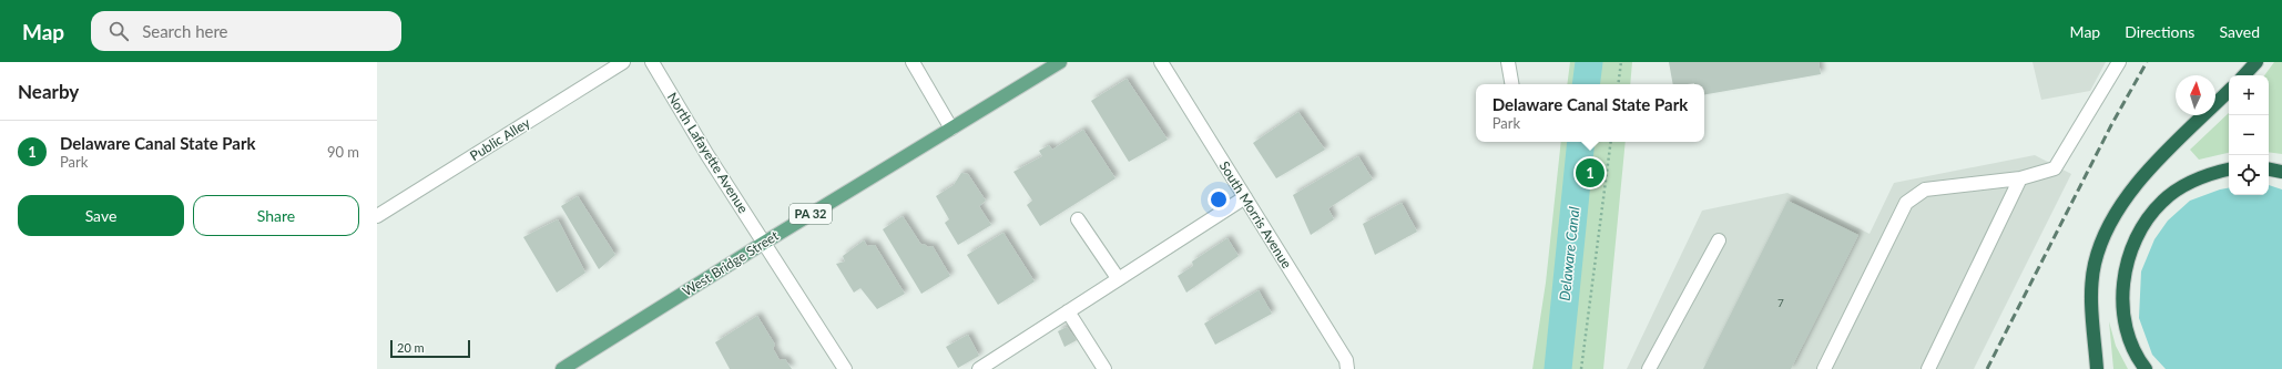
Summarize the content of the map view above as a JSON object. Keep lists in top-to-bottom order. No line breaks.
{"streets":{"main road":["PA 32","West Bridge Street"],"street":["Public Alley","North Lafayette Avenue","South Morris Avenue"]},"crossings":[["North Lafayette Avenue","West Bridge Street"]],"water":["Delaware Canal"],"house_numbers":["7"],"scale_bar":"20 m","north":"top","page":{"header":"Map","search":"Search here","nav":["Map","Directions","Saved"],"heading":"Nearby","map_buttons":["+","−"],"popup":["Delaware Canal State Park","Park"],"list":[{"mark":"1","name":"Delaware Canal State Park","note":"Park","value":"90 m"}],"pins":"1","buttons":["Save","Share"],"scale":"20 m"}}
